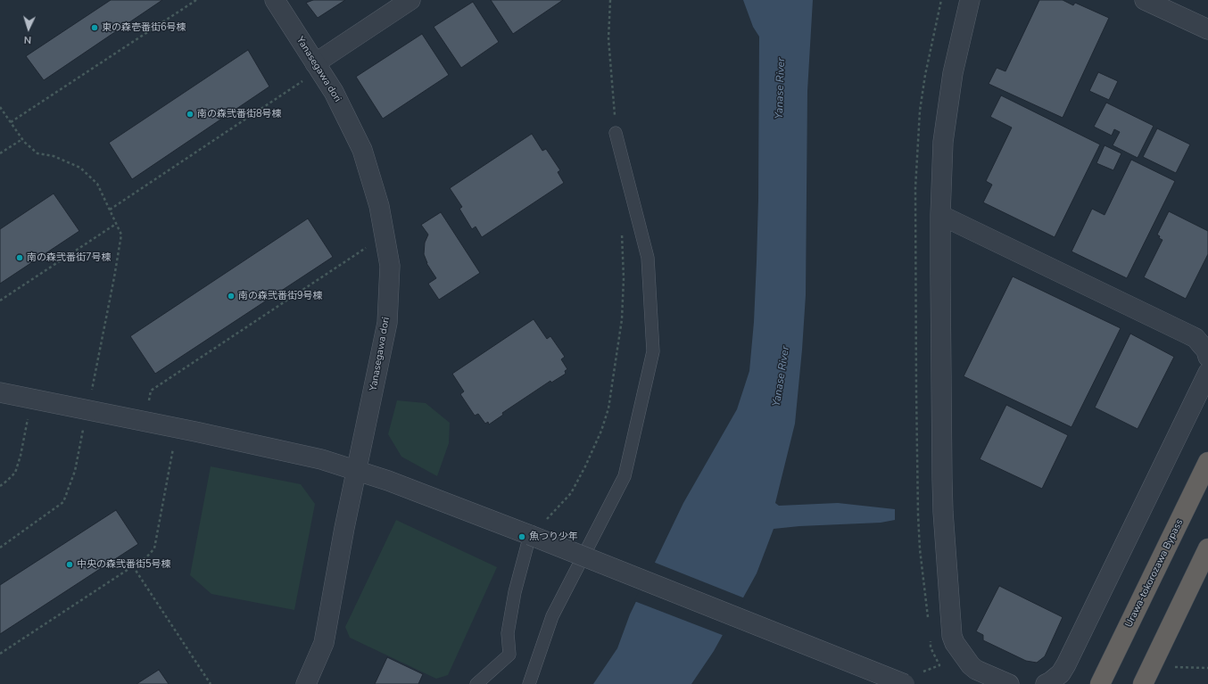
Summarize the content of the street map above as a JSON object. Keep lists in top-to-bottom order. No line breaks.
{"streets":{"highway":["Urawa-tokorozawa Bypass"],"street":["Yanasegawa dori"]},"water":["Yanase River"],"places":["東の森壱番街6号棟","南の森弐番街8号棟","南の森弐番街7号棟","南の森弐番街9号棟","魚つり少年","中央の森弐番街5号棟"],"north":"bottom"}
